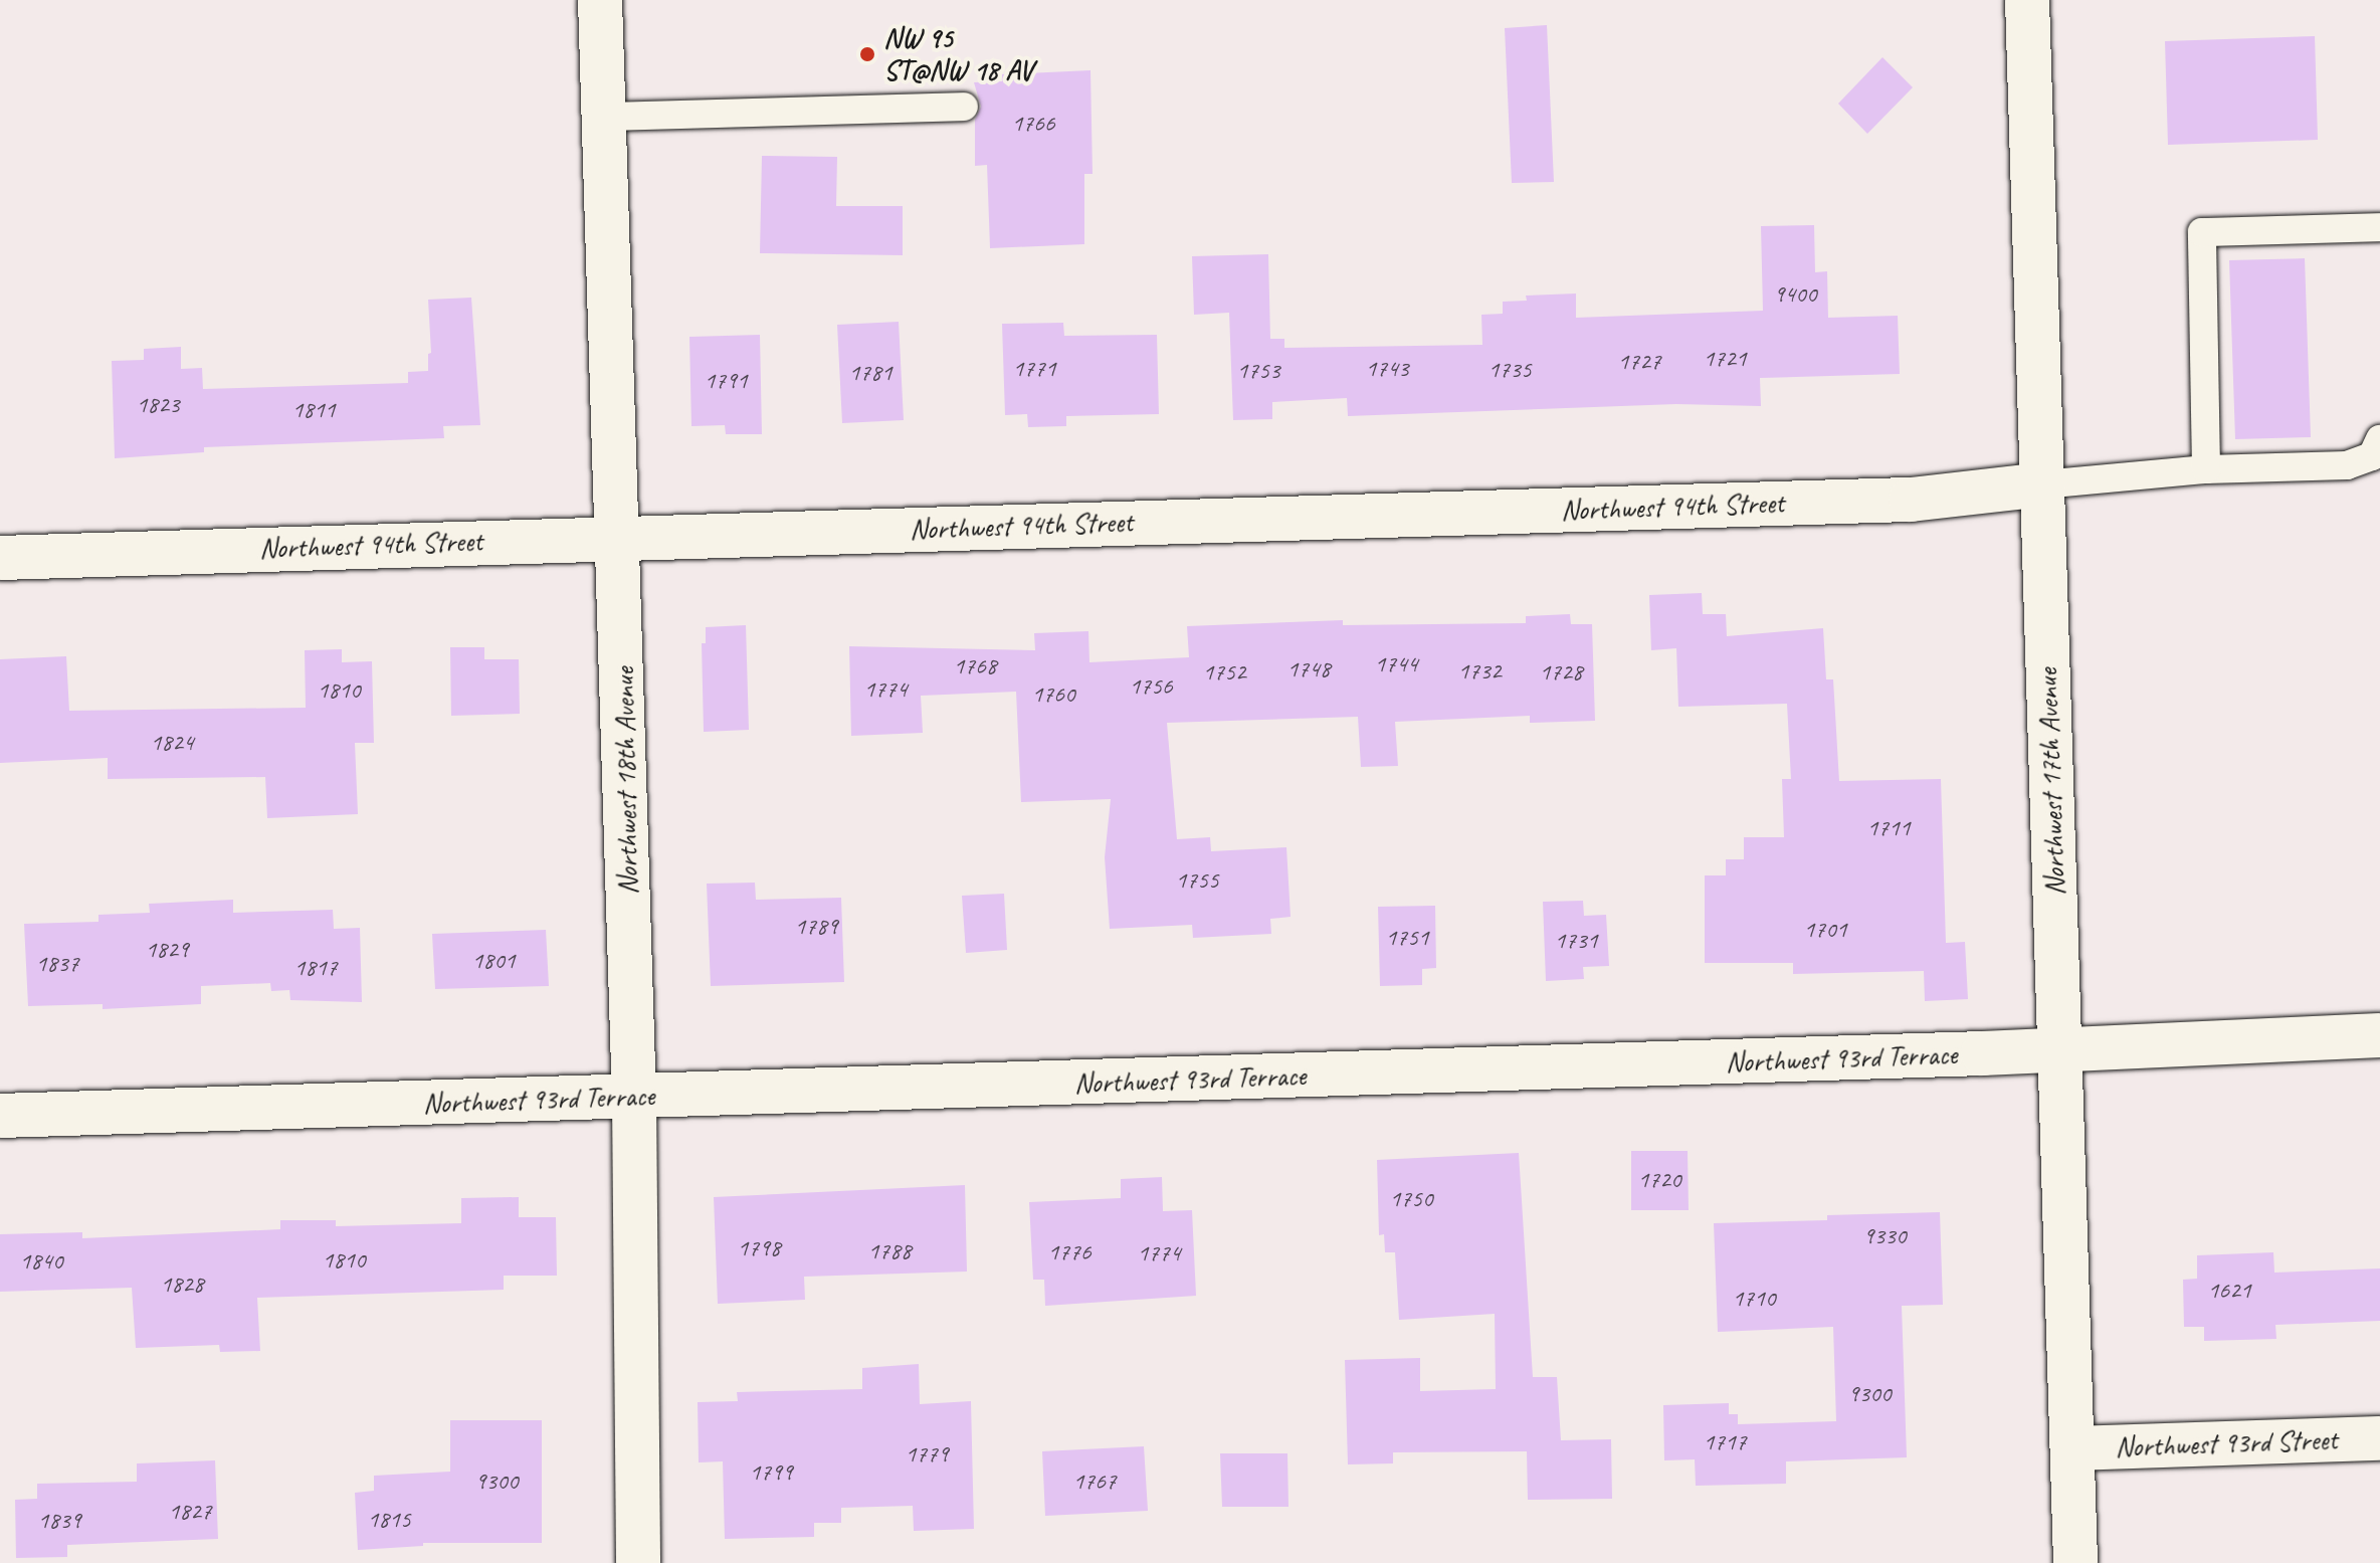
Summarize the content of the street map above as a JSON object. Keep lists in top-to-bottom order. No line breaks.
{"streets":{"street":["Northwest 94th Street","Northwest 18th Avenue","Northwest 17th Avenue","Northwest 93rd Terrace","Northwest 93rd Street"]},"crossings":[["Northwest 94th Street","Northwest 18th Avenue"],["Northwest 94th Street","Northwest 17th Avenue"],["Northwest 18th Avenue","Northwest 93rd Terrace"],["Northwest 17th Avenue","Northwest 93rd Terrace"],["Northwest 17th Avenue","Northwest 93rd Street"]],"places":["NW 95 ST@NW 18 AV"],"house_numbers":["1766","9400","1721","1727","1771","1743","1735","1753","1781","1791","1823","1811","1744","1768","1748","1732","1752","1728","1756","1774","1810","1760","1824","1711","1755","1789","1701","1751","1731","1829","1801","1837","1817","1720","1750","9330","1798","1788","1776","1774","1810","1840","1828","1621","1710","9300","1717","1779","1799","9300","1767","1827","1815","1839"]}
